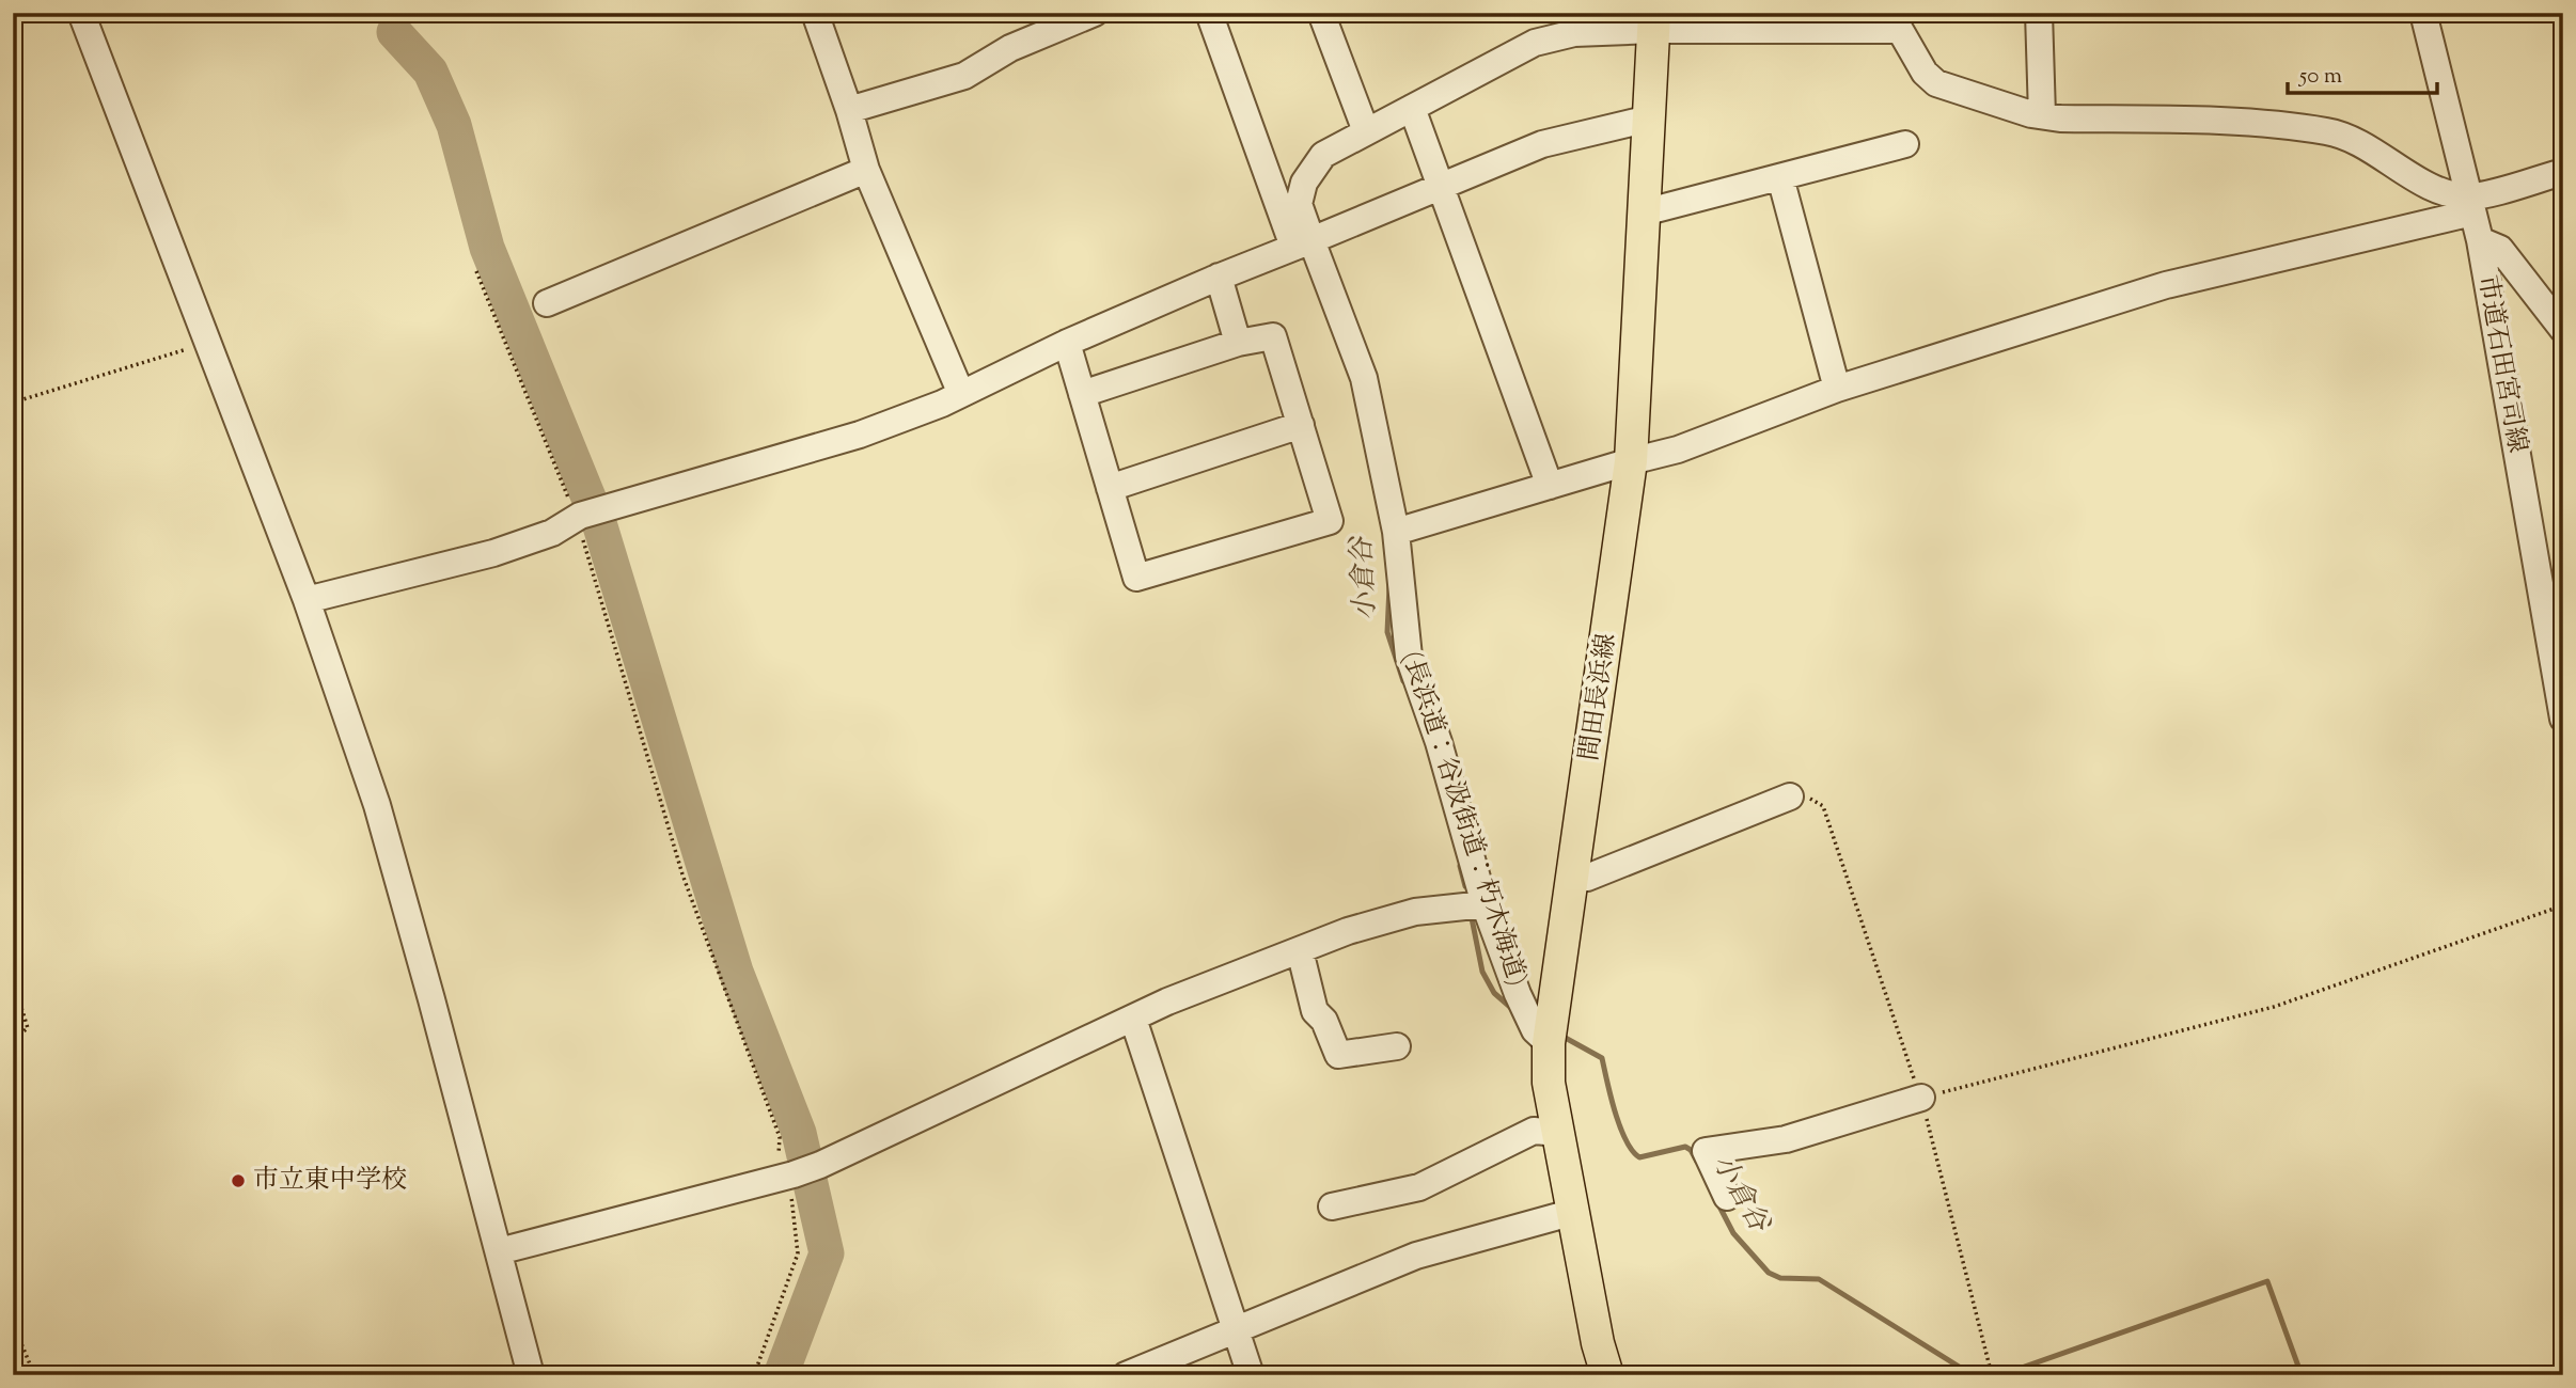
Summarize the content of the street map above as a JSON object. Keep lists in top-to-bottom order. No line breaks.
{"streets":{"main road":["間田長浜線"],"street":["市道石田宮司線","(長浜道：谷汲街道：朽木海道)"]},"crossings":[["間田長浜線","(長浜道：谷汲街道：朽木海道)"]],"water":["小倉谷"],"places":["市立東中学校"],"scale_bar":"50 m"}
